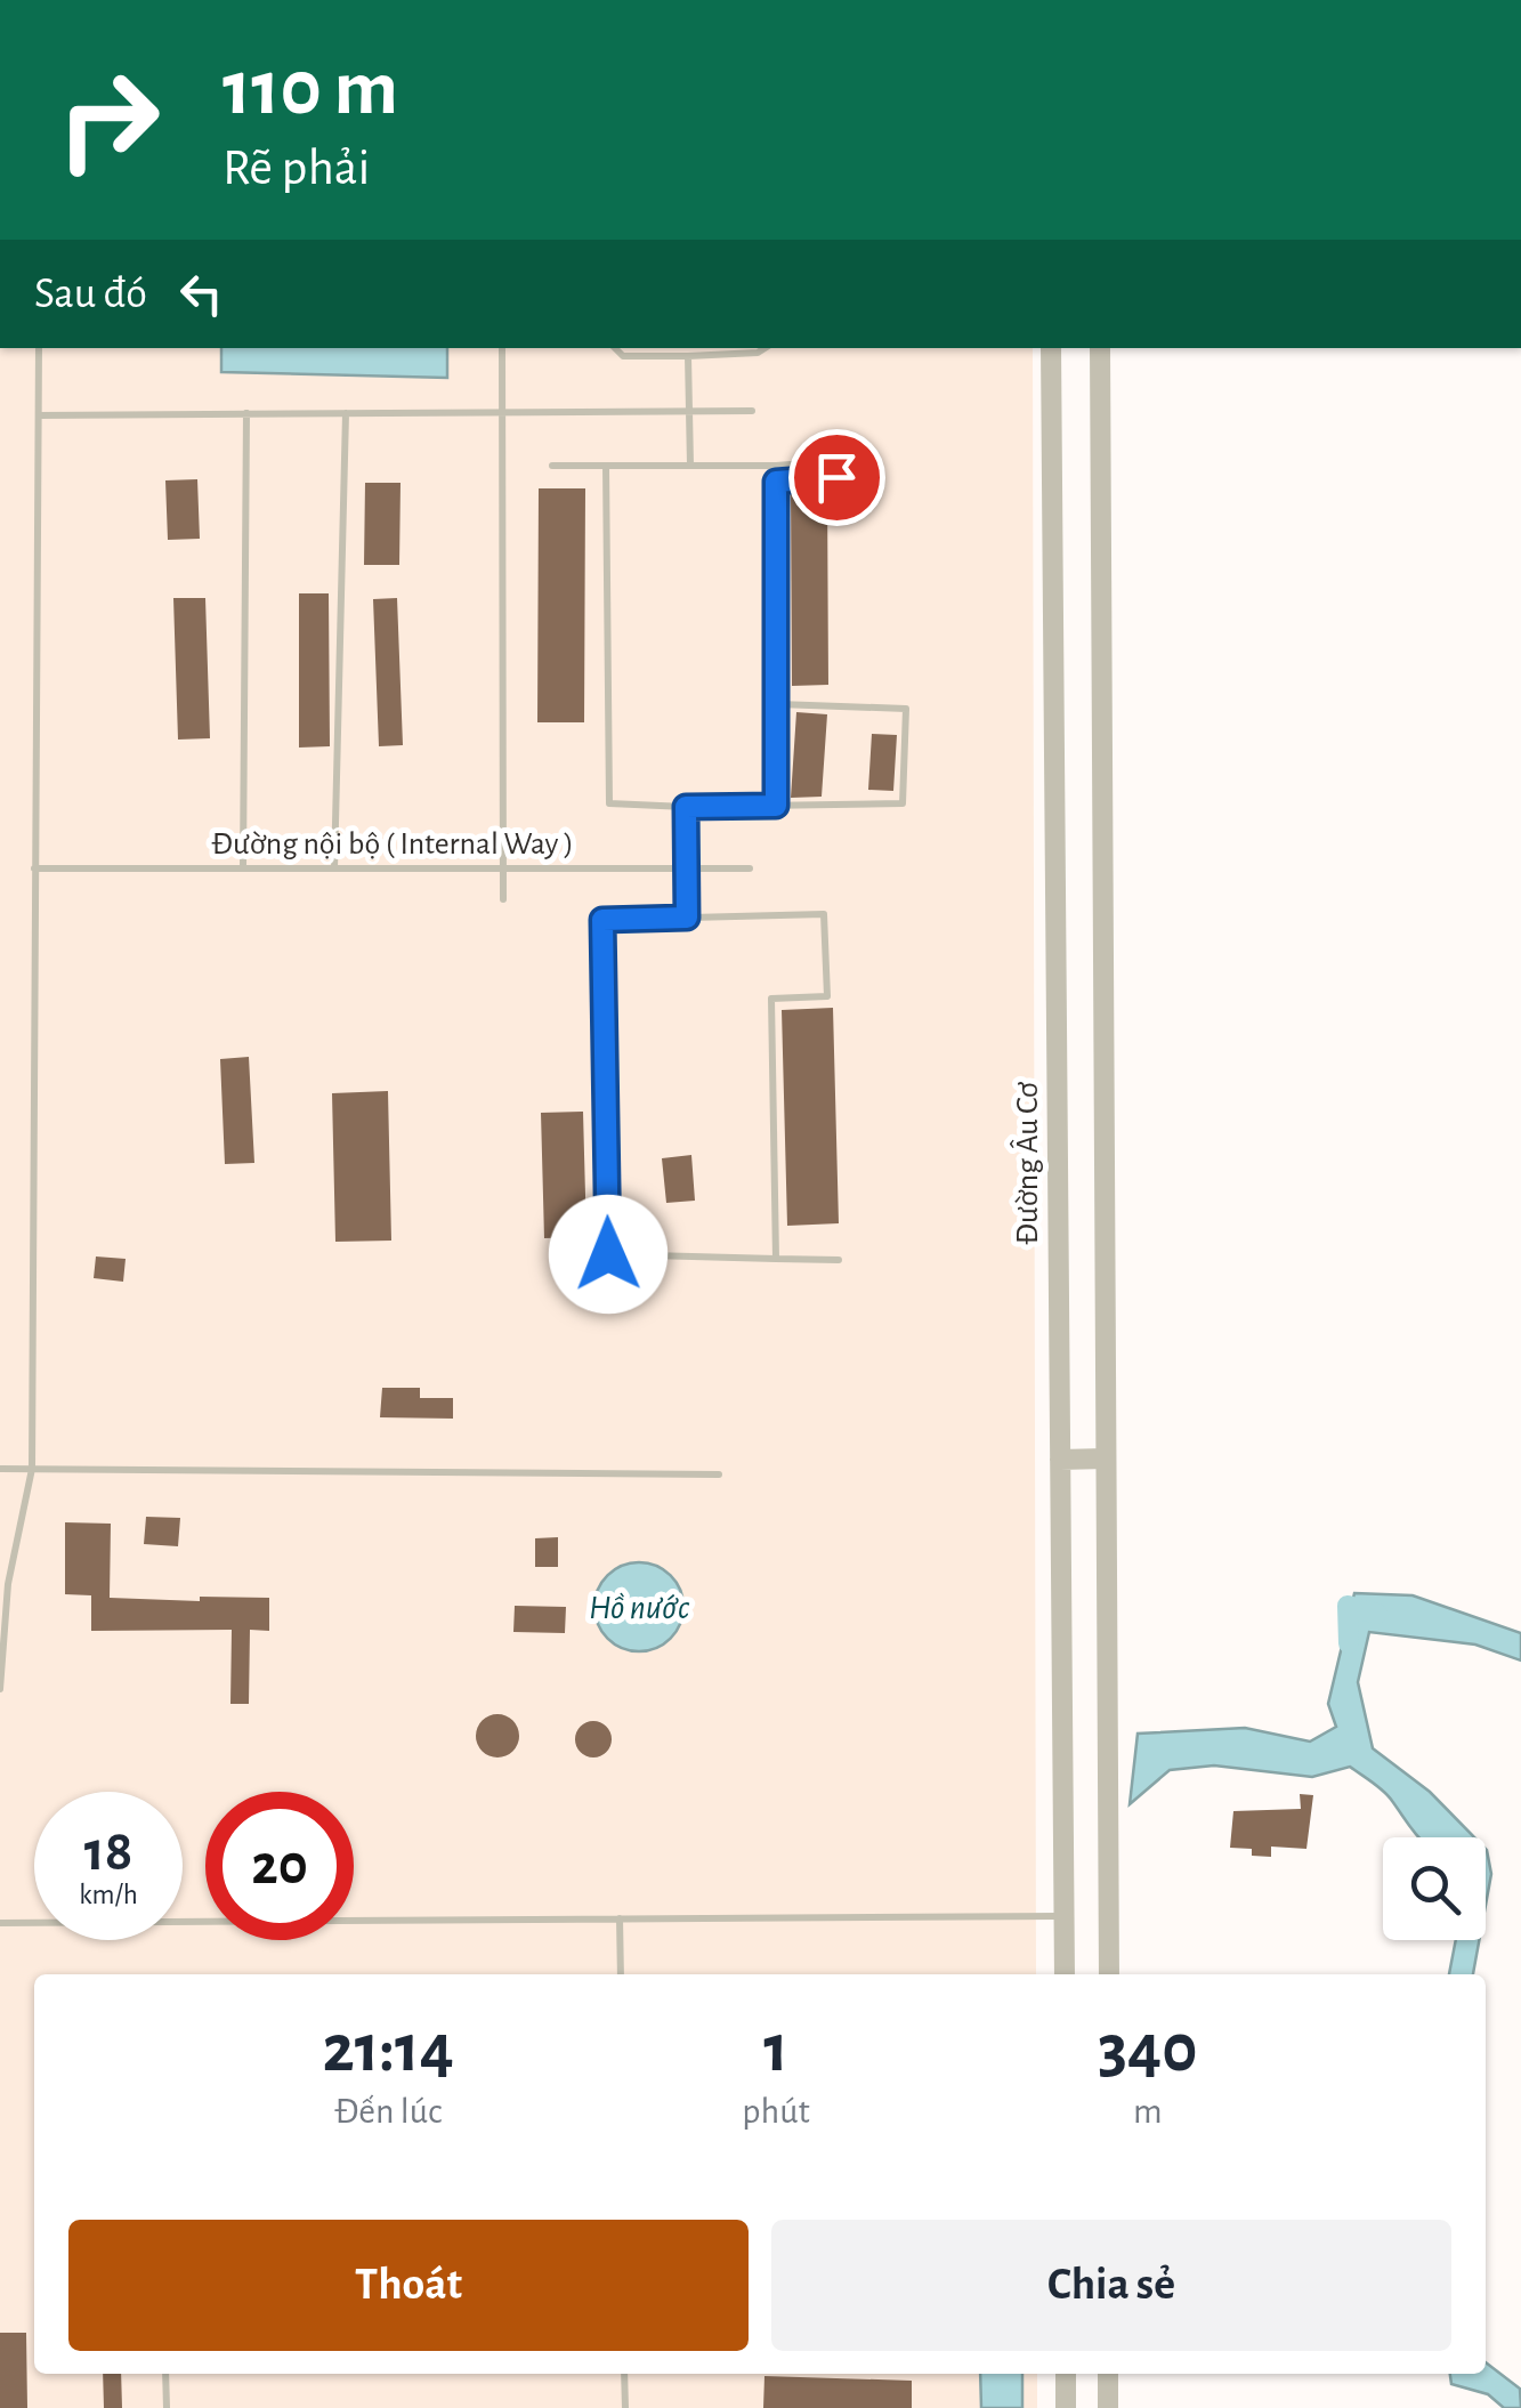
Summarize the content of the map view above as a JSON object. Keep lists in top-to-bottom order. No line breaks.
{"streets":{"street":["Đường Âu Cơ"],"lane":["Đường nội bộ ( Internal Way )"]},"water":["Hồ nước"],"page":{"turn":["110 m","Rẽ phải"],"then":"Sau đó","speed":"18 km/h","limit":"20","eta":["21:14","Đến lúc","1","phút","340","m"],"buttons":["Thoát","Chia sẻ"]}}
